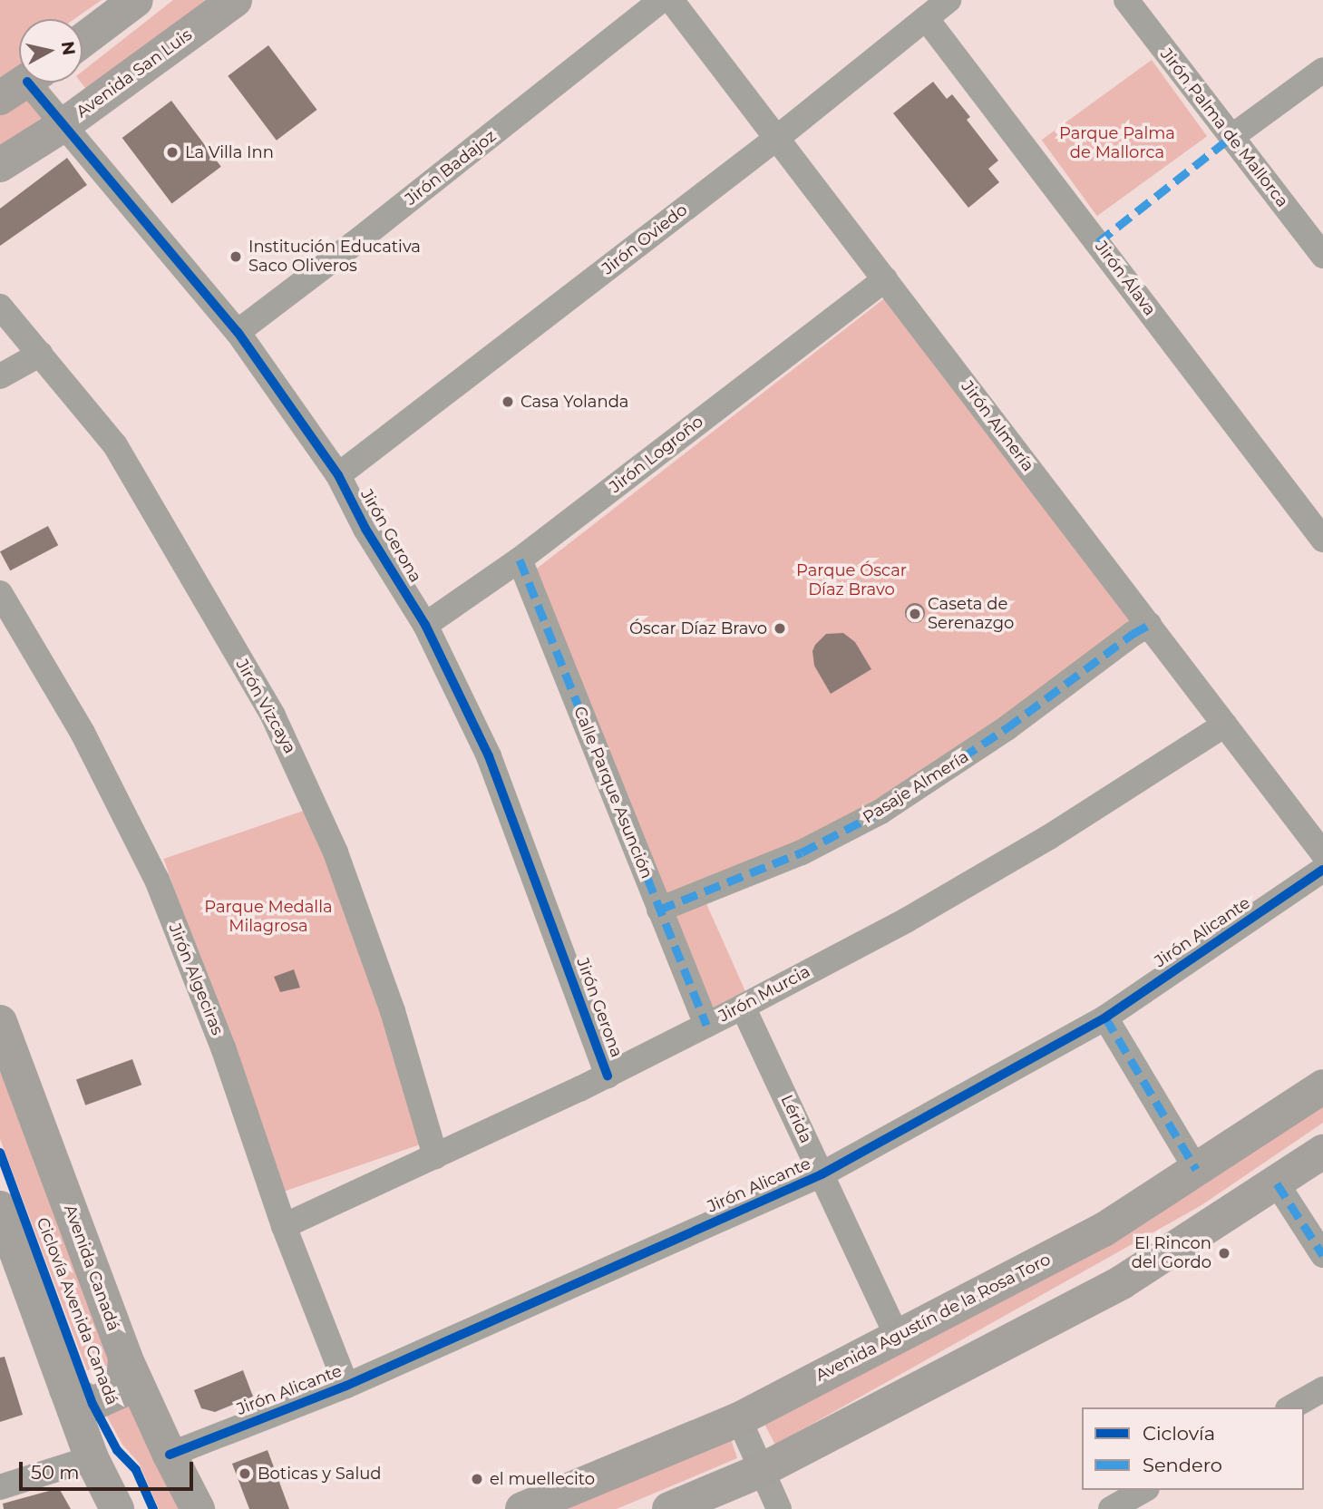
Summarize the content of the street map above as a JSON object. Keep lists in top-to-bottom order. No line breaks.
{"streets":{"street":["Avenida San Luis","Jirón Palma de Mallorca","Jirón Badajoz","Jirón Oviedo","Jirón Álava","Jirón Almería","Jirón Logroño","Jirón Gerona","Jirón Vizcaya","Pasaje Almería","Calle Parque Asunción","Jirón Alicante","Jirón Algeciras","Jirón Murcia","Lérida","Avenida Canadá","Avenida Agustín de la Rosa Toro"],"cycle path":["Ciclovía Avenida Canadá"]},"crossings":[["Avenida San Luis","Jirón Gerona"],["Jirón Badajoz","Jirón Gerona"],["Jirón Oviedo","Jirón Álava"],["Jirón Oviedo","Jirón Almería"],["Jirón Oviedo","Jirón Gerona"],["Jirón Almería","Jirón Logroño"],["Jirón Almería","Pasaje Almería"],["Jirón Almería","Jirón Murcia"],["Jirón Logroño","Jirón Gerona"],["Jirón Logroño","Calle Parque Asunción"],["Jirón Gerona","Jirón Murcia"],["Jirón Vizcaya","Jirón Murcia"],["Pasaje Almería","Calle Parque Asunción"],["Calle Parque Asunción","Jirón Murcia"],["Jirón Alicante","Jirón Algeciras"],["Jirón Alicante","Lérida"],["Jirón Alicante","Avenida Canadá"],["Jirón Algeciras","Jirón Murcia"],["Jirón Murcia","Lérida"],["Lérida","Avenida Agustín de la Rosa Toro"]],"parks":["Parque Palma de Mallorca","Parque Óscar Díaz Bravo","Parque Medalla Milagrosa"],"places":["La Villa Inn","Institución Educativa Saco Oliveros","Casa Yolanda","Caseta de Serenazgo","Óscar Díaz Bravo","El Rincon del Gordo","Boticas y Salud","el muellecito"],"legend":["Ciclovía","Sendero"],"scale_bar":"50 m","north":"right"}
